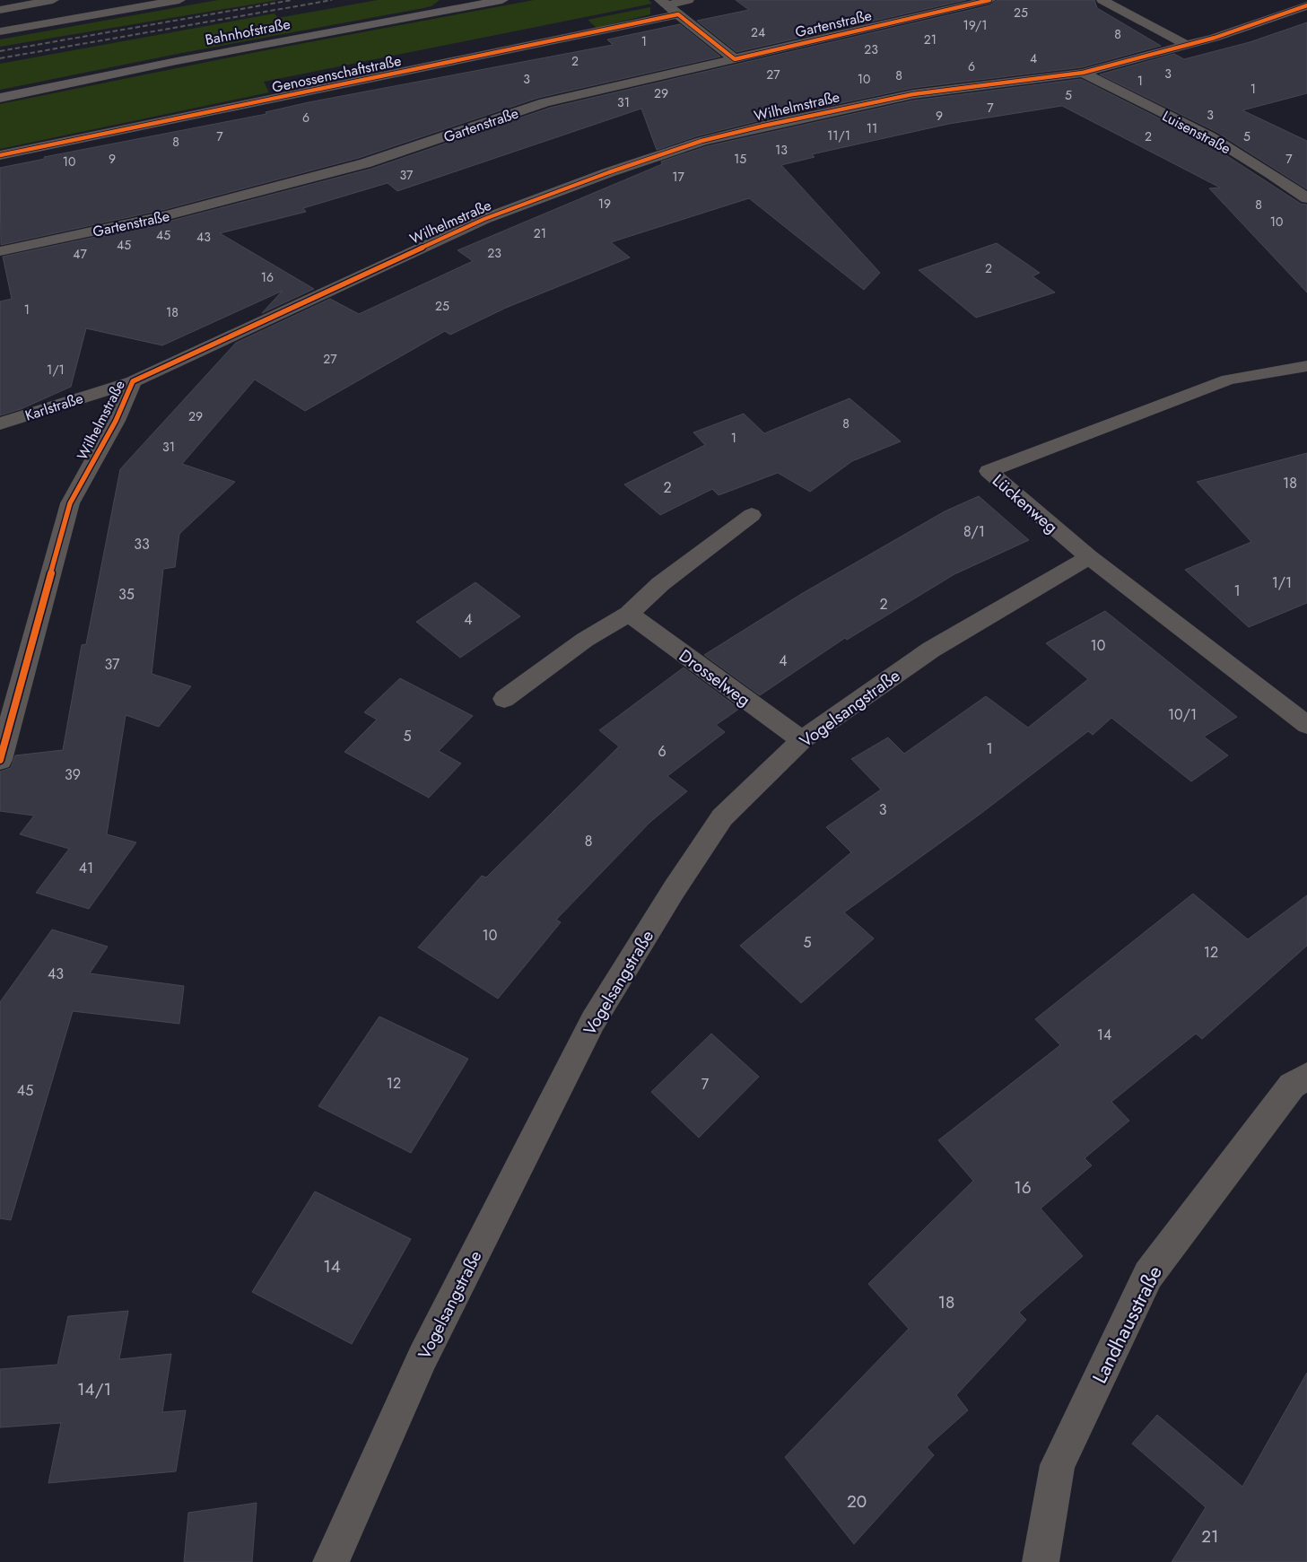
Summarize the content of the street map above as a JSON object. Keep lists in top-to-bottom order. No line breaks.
{"streets":{"main road":["Bahnhofstraße"],"street":["Gartenstraße","Genossenschaftstraße","Wilhelmstraße","Luisenstraße","Karlstraße","Lückenweg","Drosselweg","Vogelsangstraße","Landhausstraße"]},"crossings":[["Wilhelmstraße","Luisenstraße"],["Wilhelmstraße","Karlstraße"],["Lückenweg","Vogelsangstraße"],["Drosselweg","Vogelsangstraße"]],"house_numbers":["25","19/1","24","8","21","1","23","4","2","6","3","27","8","3","10","1","1","29","5","31","7","3","9","6","11","11/1","7","2","5","8","13","9","15","7","10","37","17","19","8","10","21","45","43","45","23","47","2","16","25","1","18","27","1/1","29","8","1","31","18","2","8/1","33","1/1","1","35","2","4","10","4","37","10/1","5","1","6","39","3","8","41","10","5","12","43","14","12","7","45","16","14","18","14/1","20","21"]}
